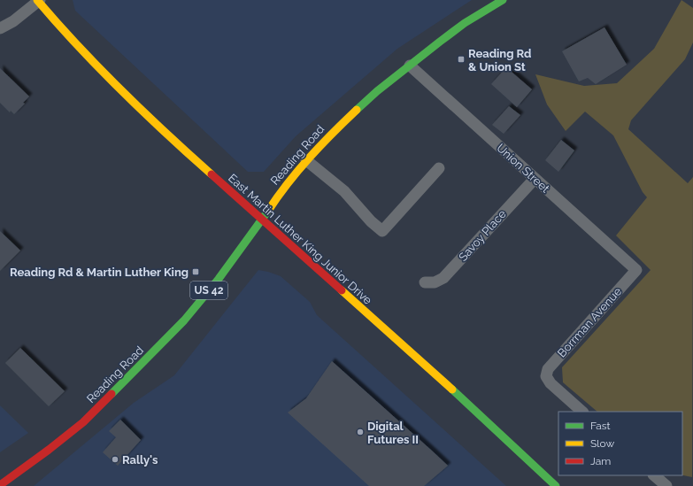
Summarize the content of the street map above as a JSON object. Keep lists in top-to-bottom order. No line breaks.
{"streets":{"main road":["Reading Road","East Martin Luther King Junior Drive","US 42"],"street":["Union Street","Savoy Place","Borrman Avenue"]},"crossings":[["Reading Road","Union Street"],["Reading Road","East Martin Luther King Junior Drive"],["Union Street","Savoy Place"],["Union Street","Borrman Avenue"]],"places":{"transit":["Reading Rd & Union St","Reading Rd & Martin Luther King"],"other":["Digital Futures II","Rally's"]},"legend":["Fast","Slow","Jam"]}
